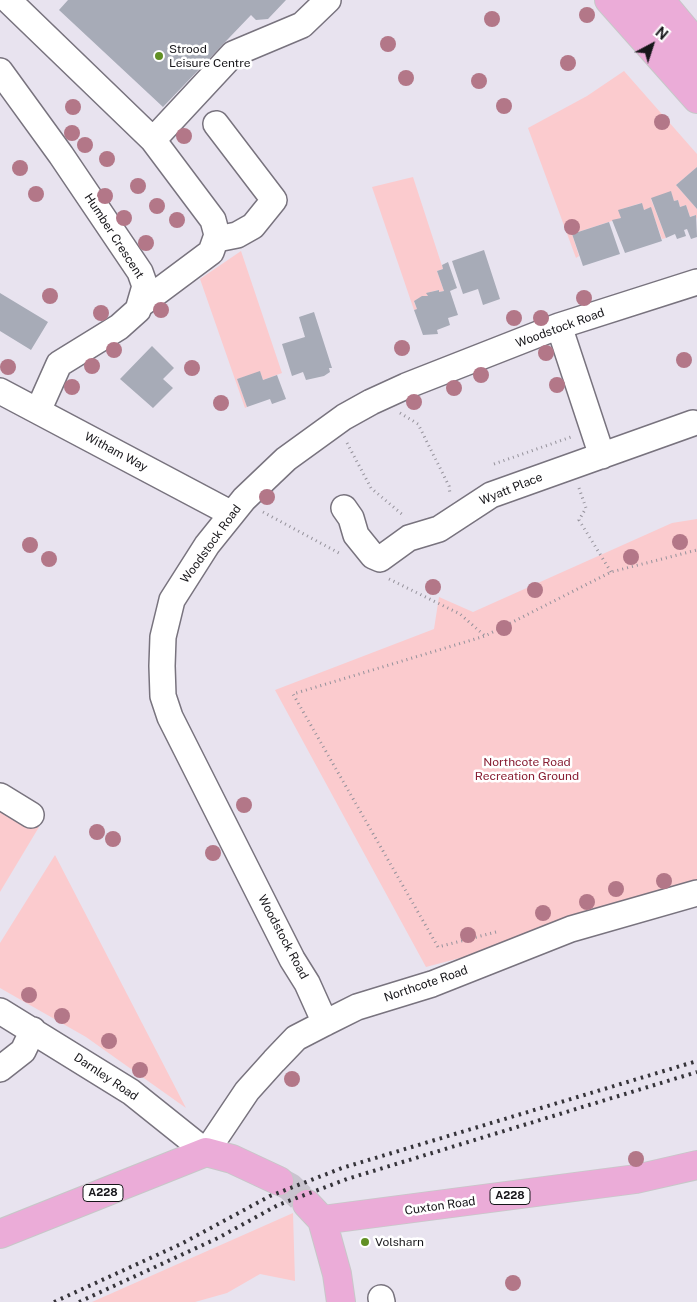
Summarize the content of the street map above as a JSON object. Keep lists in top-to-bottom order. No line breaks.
{"streets":{"main road":["A228","Cuxton Road"],"street":["Humber Crescent","Woodstock Road","Witham Way","Wyatt Place","Northcote Road","Darnley Road"]},"crossings":[["Woodstock Road","Witham Way"],["Woodstock Road","Northcote Road"],["Northcote Road","Darnley Road"],["Northcote Road","A228"],["Darnley Road","A228"]],"parks":["Northcote Road Recreation Ground"],"places":["Strood Leisure Centre","Volsharn"],"north":"top right"}
